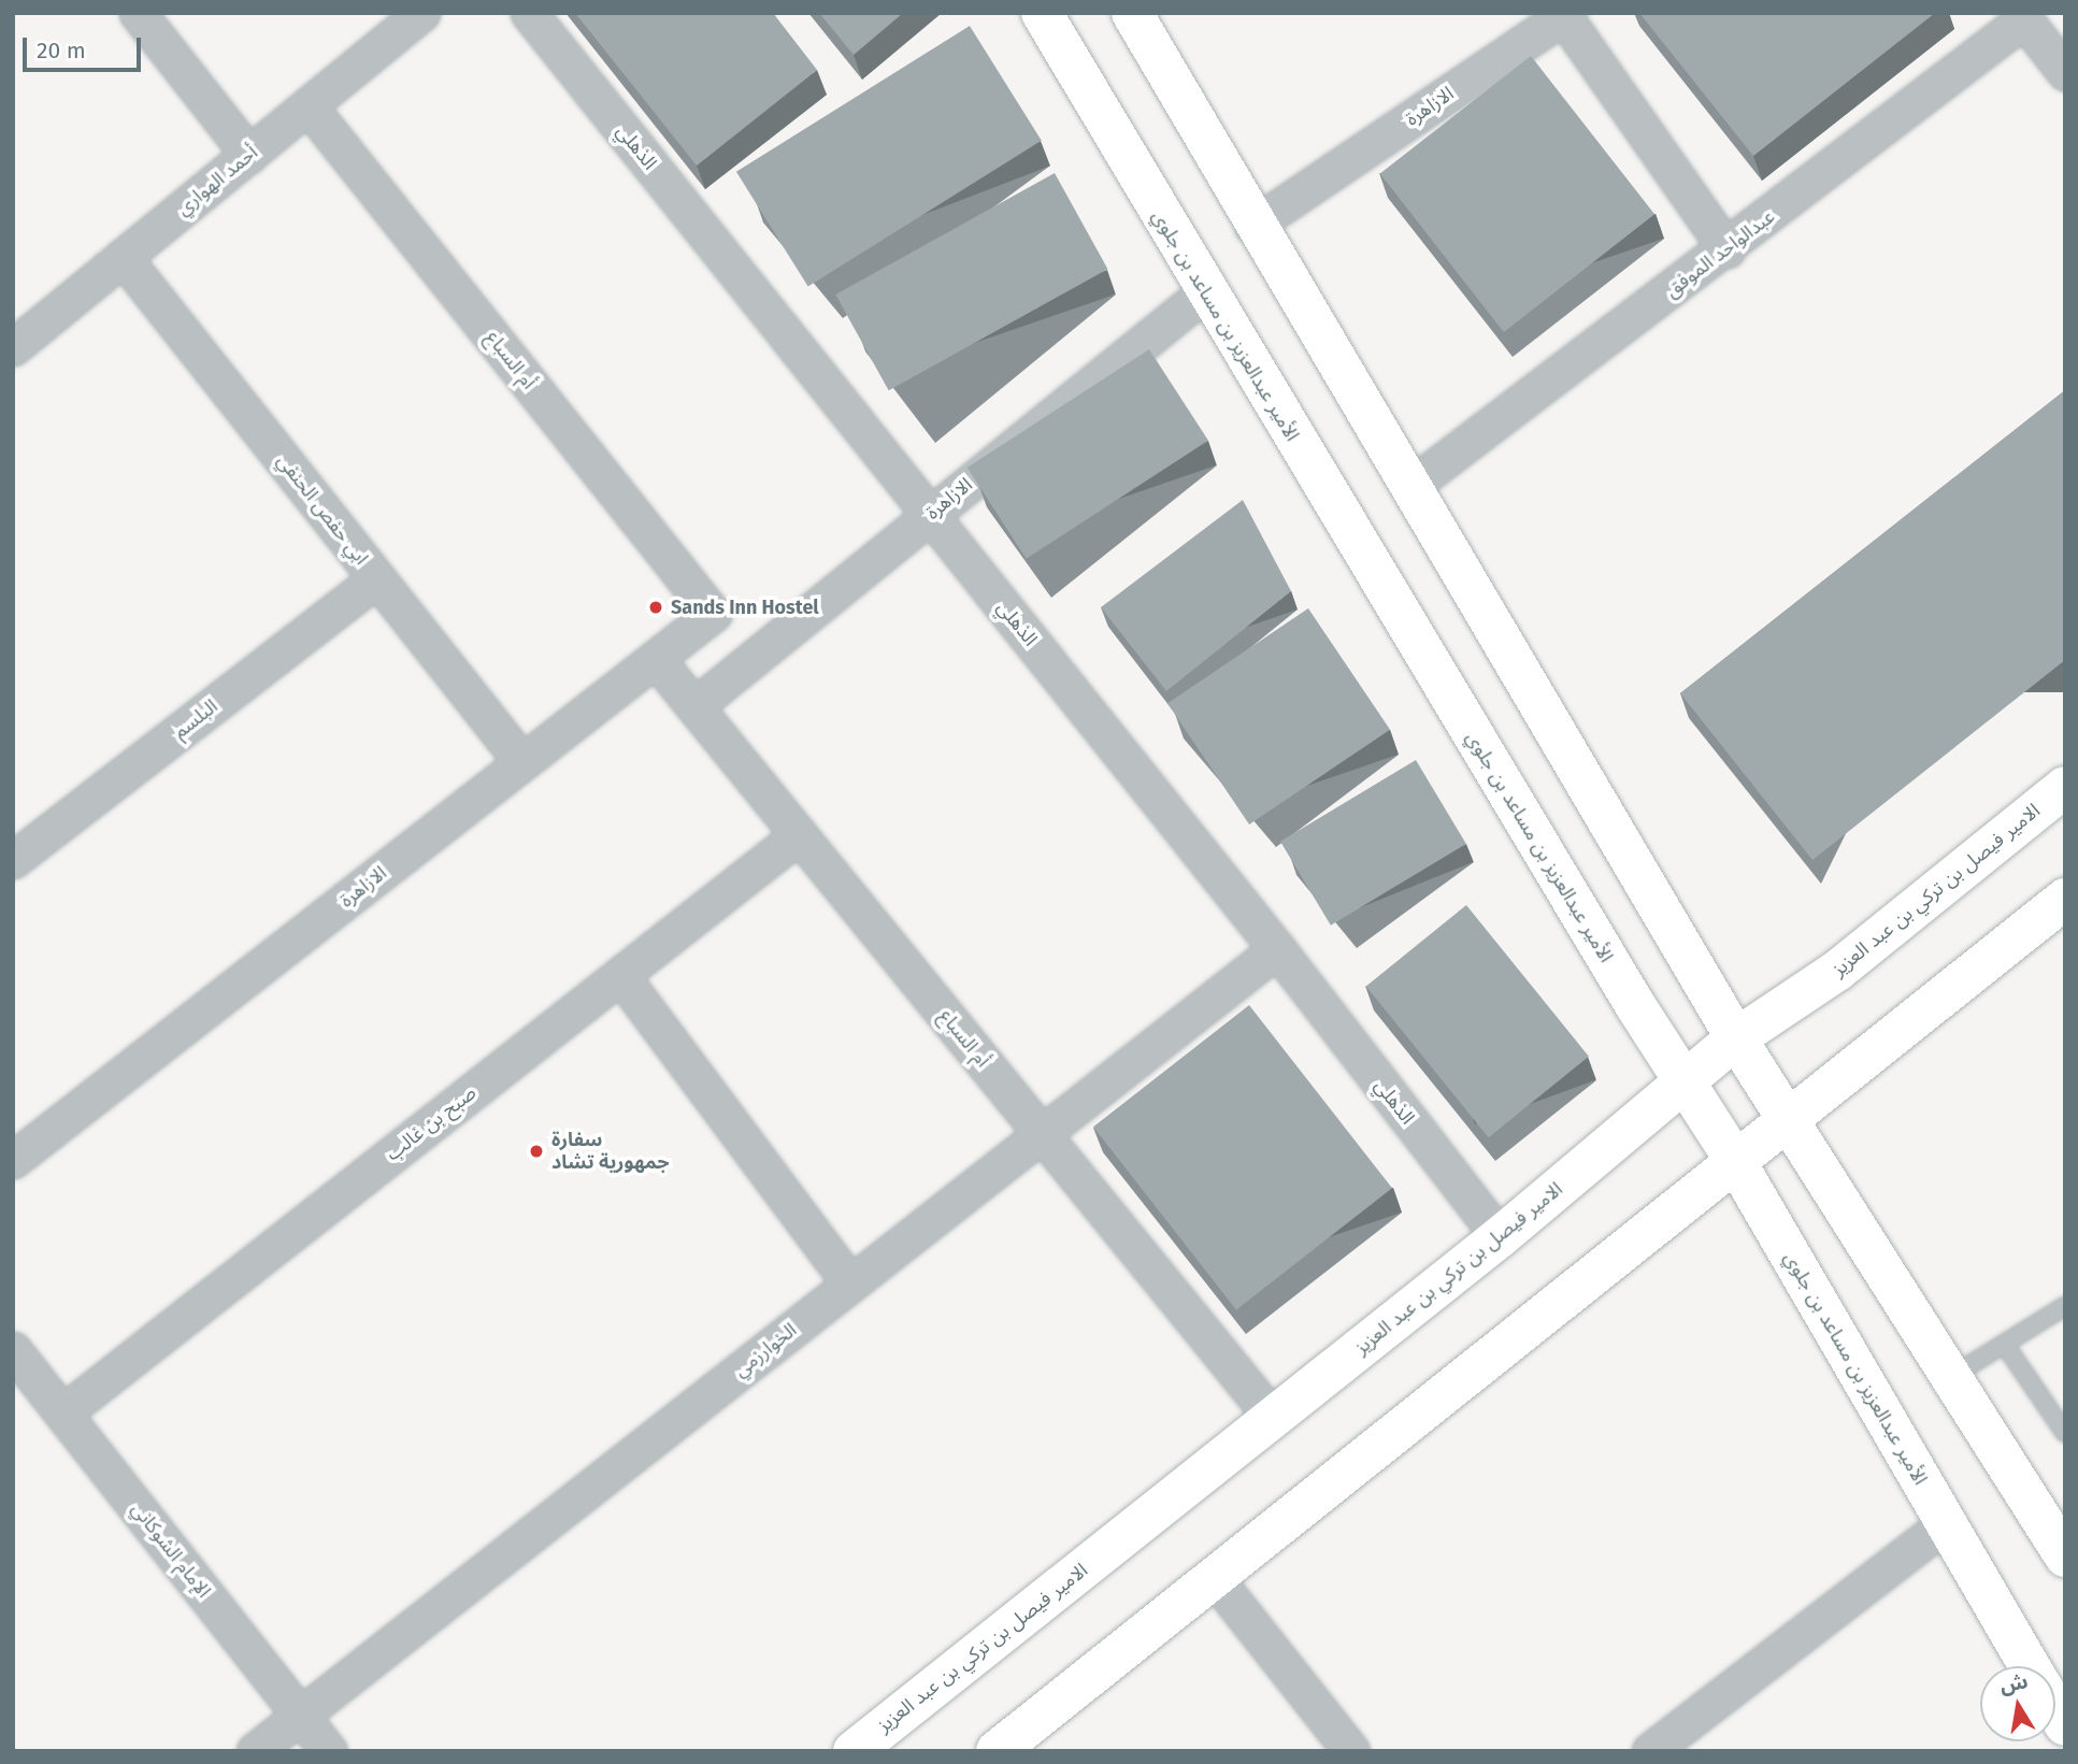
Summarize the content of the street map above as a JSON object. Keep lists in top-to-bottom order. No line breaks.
{"streets":{"main road":["الأمير عبدالعزيز بن مساعد بن جلوي","الامير فيصل بن تركي بن عبد العزيز"],"street":["الازاهرة","الذهلي","أحمد الهواري","عبدالواحد الموفق","أم السباع","ابي حفص الحنفي","البلسم","صبح بن غالب","الخوارزمي","الإمام الشوكاني"]},"crossings":[["الازاهرة","الذهلي"],["الازاهرة","الأمير عبدالعزيز بن مساعد بن جلوي"],["الازاهرة","أم السباع"],["الازاهرة","ابي حفص الحنفي"],["الذهلي","الامير فيصل بن تركي بن عبد العزيز"],["الذهلي","الخوارزمي"],["أحمد الهواري","أم السباع"],["أحمد الهواري","ابي حفص الحنفي"],["الأمير عبدالعزيز بن مساعد بن جلوي","الامير فيصل بن تركي بن عبد العزيز"],["أم السباع","الامير فيصل بن تركي بن عبد العزيز"],["أم السباع","صبح بن غالب"],["أم السباع","الخوارزمي"],["ابي حفص الحنفي","البلسم"],["صبح بن غالب","الإمام الشوكاني"],["الخوارزمي","الإمام الشوكاني"]],"places":["Sands Inn Hostel","سفارة جمهورية تشاد"],"scale_bar":"20 m","north":"top"}
